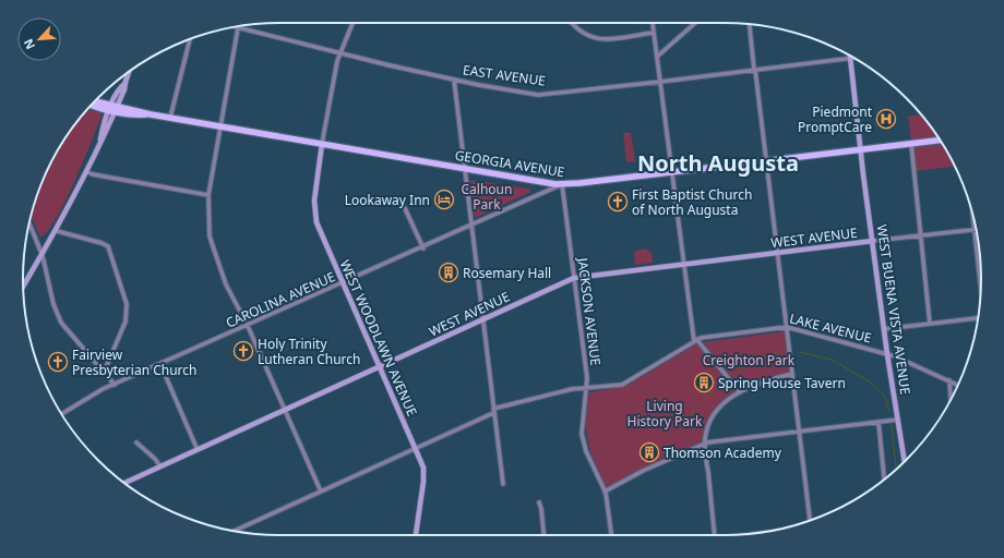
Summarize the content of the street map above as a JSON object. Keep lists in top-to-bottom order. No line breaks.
{"streets":{"main road":["GEORGIA AVENUE"],"street":["EAST AVENUE","WEST AVENUE","CAROLINA AVENUE","WEST BUENA VISTA AVENUE","JACKSON AVENUE","LAKE AVENUE","WEST WOODLAWN AVENUE"]},"crossings":[["EAST AVENUE","WEST BUENA VISTA AVENUE"],["GEORGIA AVENUE","CAROLINA AVENUE"],["GEORGIA AVENUE","WEST BUENA VISTA AVENUE"],["GEORGIA AVENUE","JACKSON AVENUE"],["GEORGIA AVENUE","WEST WOODLAWN AVENUE"],["WEST AVENUE","WEST BUENA VISTA AVENUE"],["WEST AVENUE","JACKSON AVENUE"],["WEST AVENUE","WEST WOODLAWN AVENUE"],["CAROLINA AVENUE","JACKSON AVENUE"],["CAROLINA AVENUE","WEST WOODLAWN AVENUE"],["WEST BUENA VISTA AVENUE","LAKE AVENUE"],["JACKSON AVENUE","LAKE AVENUE"],["LAKE AVENUE","WEST WOODLAWN AVENUE"]],"districts":["North Augusta"],"parks":["Calhoun Park","Creighton Park","Living History Park"],"places":{"hospital":["Piedmont PromptCare"],"hotel":["Lookaway Inn"],"church":["First Baptist Church of North Augusta","Holy Trinity Lutheran Church","Fairview Presbyterian Church"],"building":["Rosemary Hall","Spring House Tavern","Thomson Academy"]},"north":"bottom left"}
